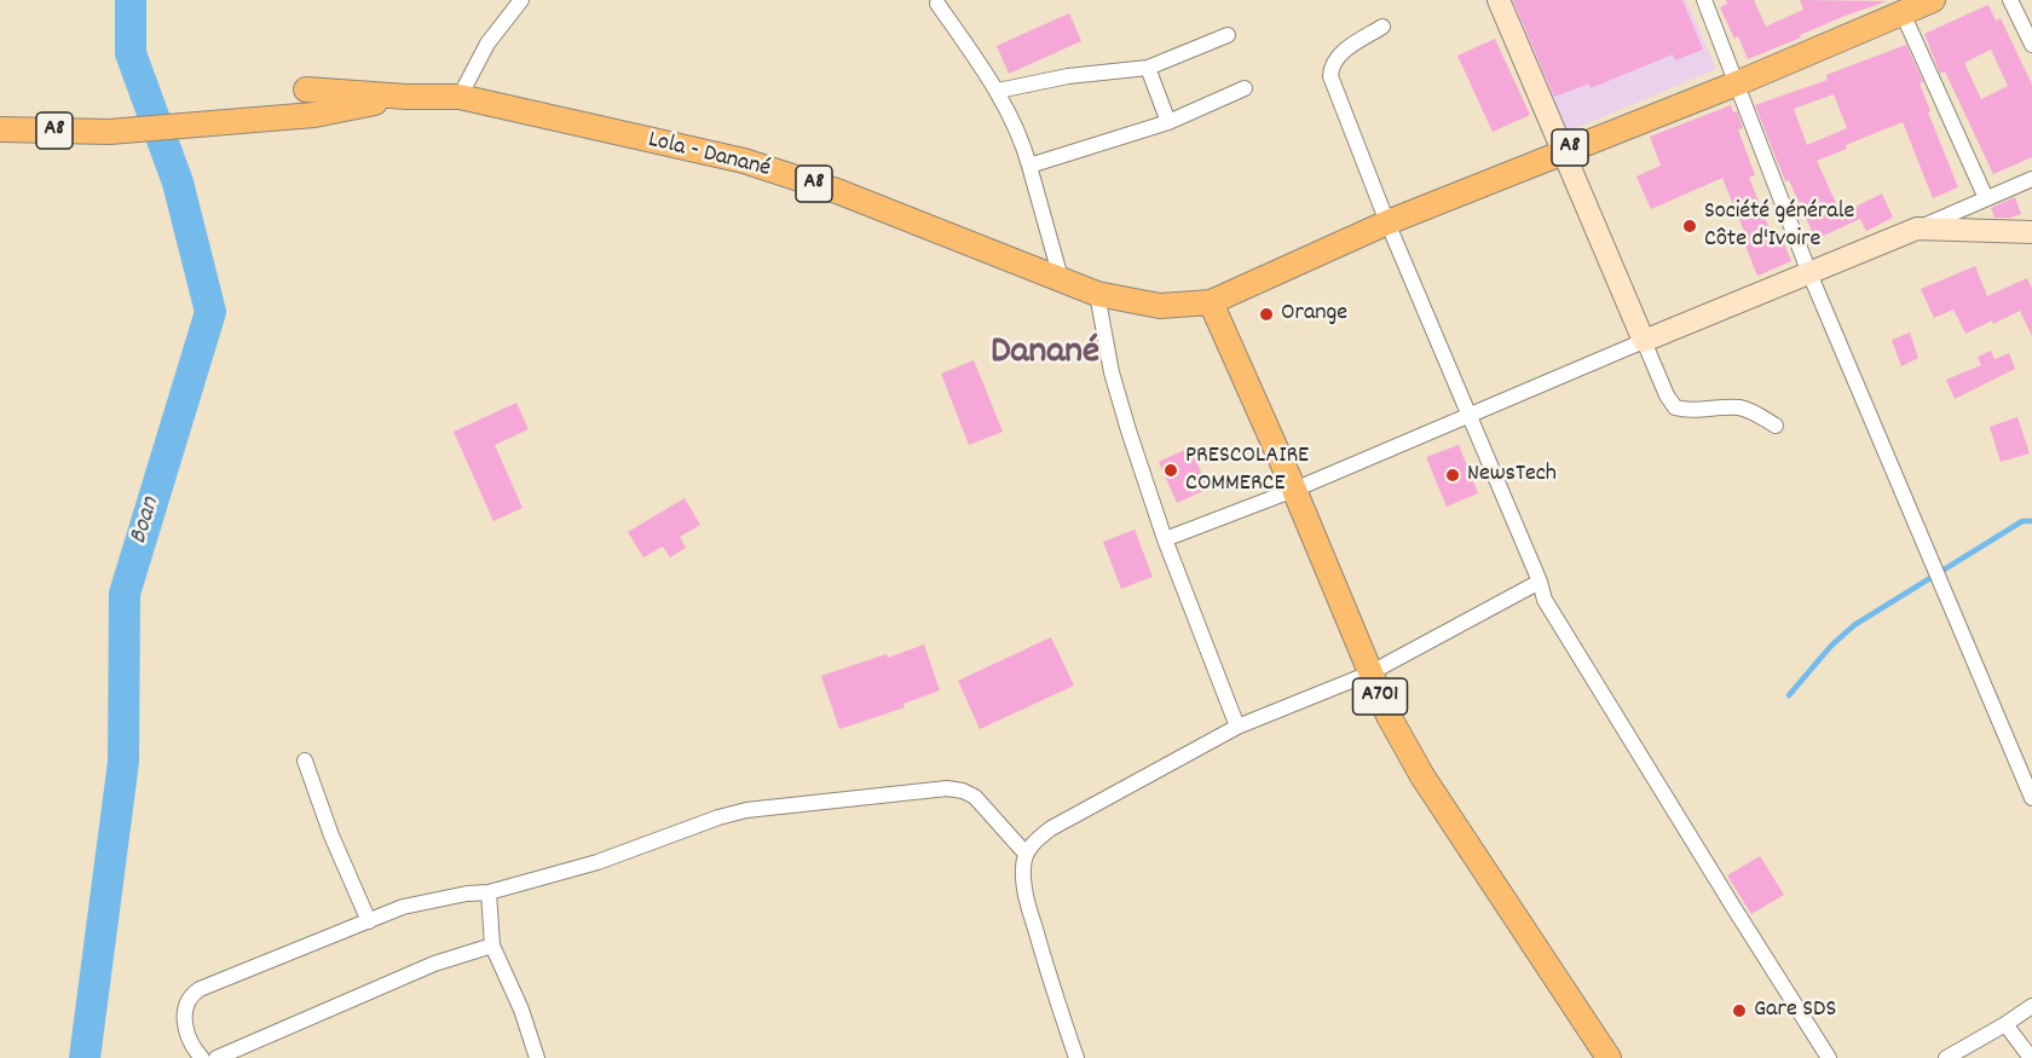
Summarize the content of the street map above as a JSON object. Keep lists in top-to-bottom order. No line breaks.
{"streets":{"main road":["A8","Lola - Danané","A701"]},"crossings":[["A8","Lola - Danané"],["A8","A701"],["Lola - Danané","A701"]],"districts":["Danané"],"water":["Boan"],"places":["Société générale Côte d'Ivoire","Orange","PRESCOLAIRE COMMERCE","NewsTech","Gare SDS"]}
